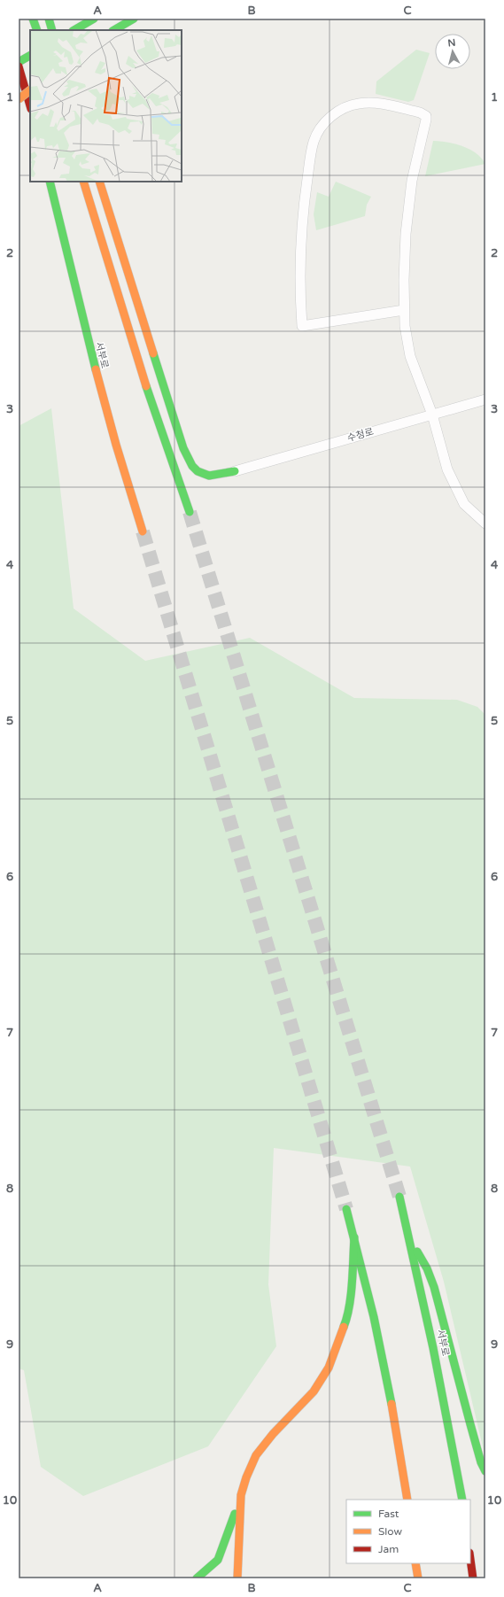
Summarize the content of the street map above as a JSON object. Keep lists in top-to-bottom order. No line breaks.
{"streets":{"main road":["서부로"],"street":["수청로"]},"legend":["Fast","Slow","Jam"],"north":"top","grid":{"columns":["A","B","C"],"rows":["1","2","3","4","5","6","7","8","9","10"]}}
